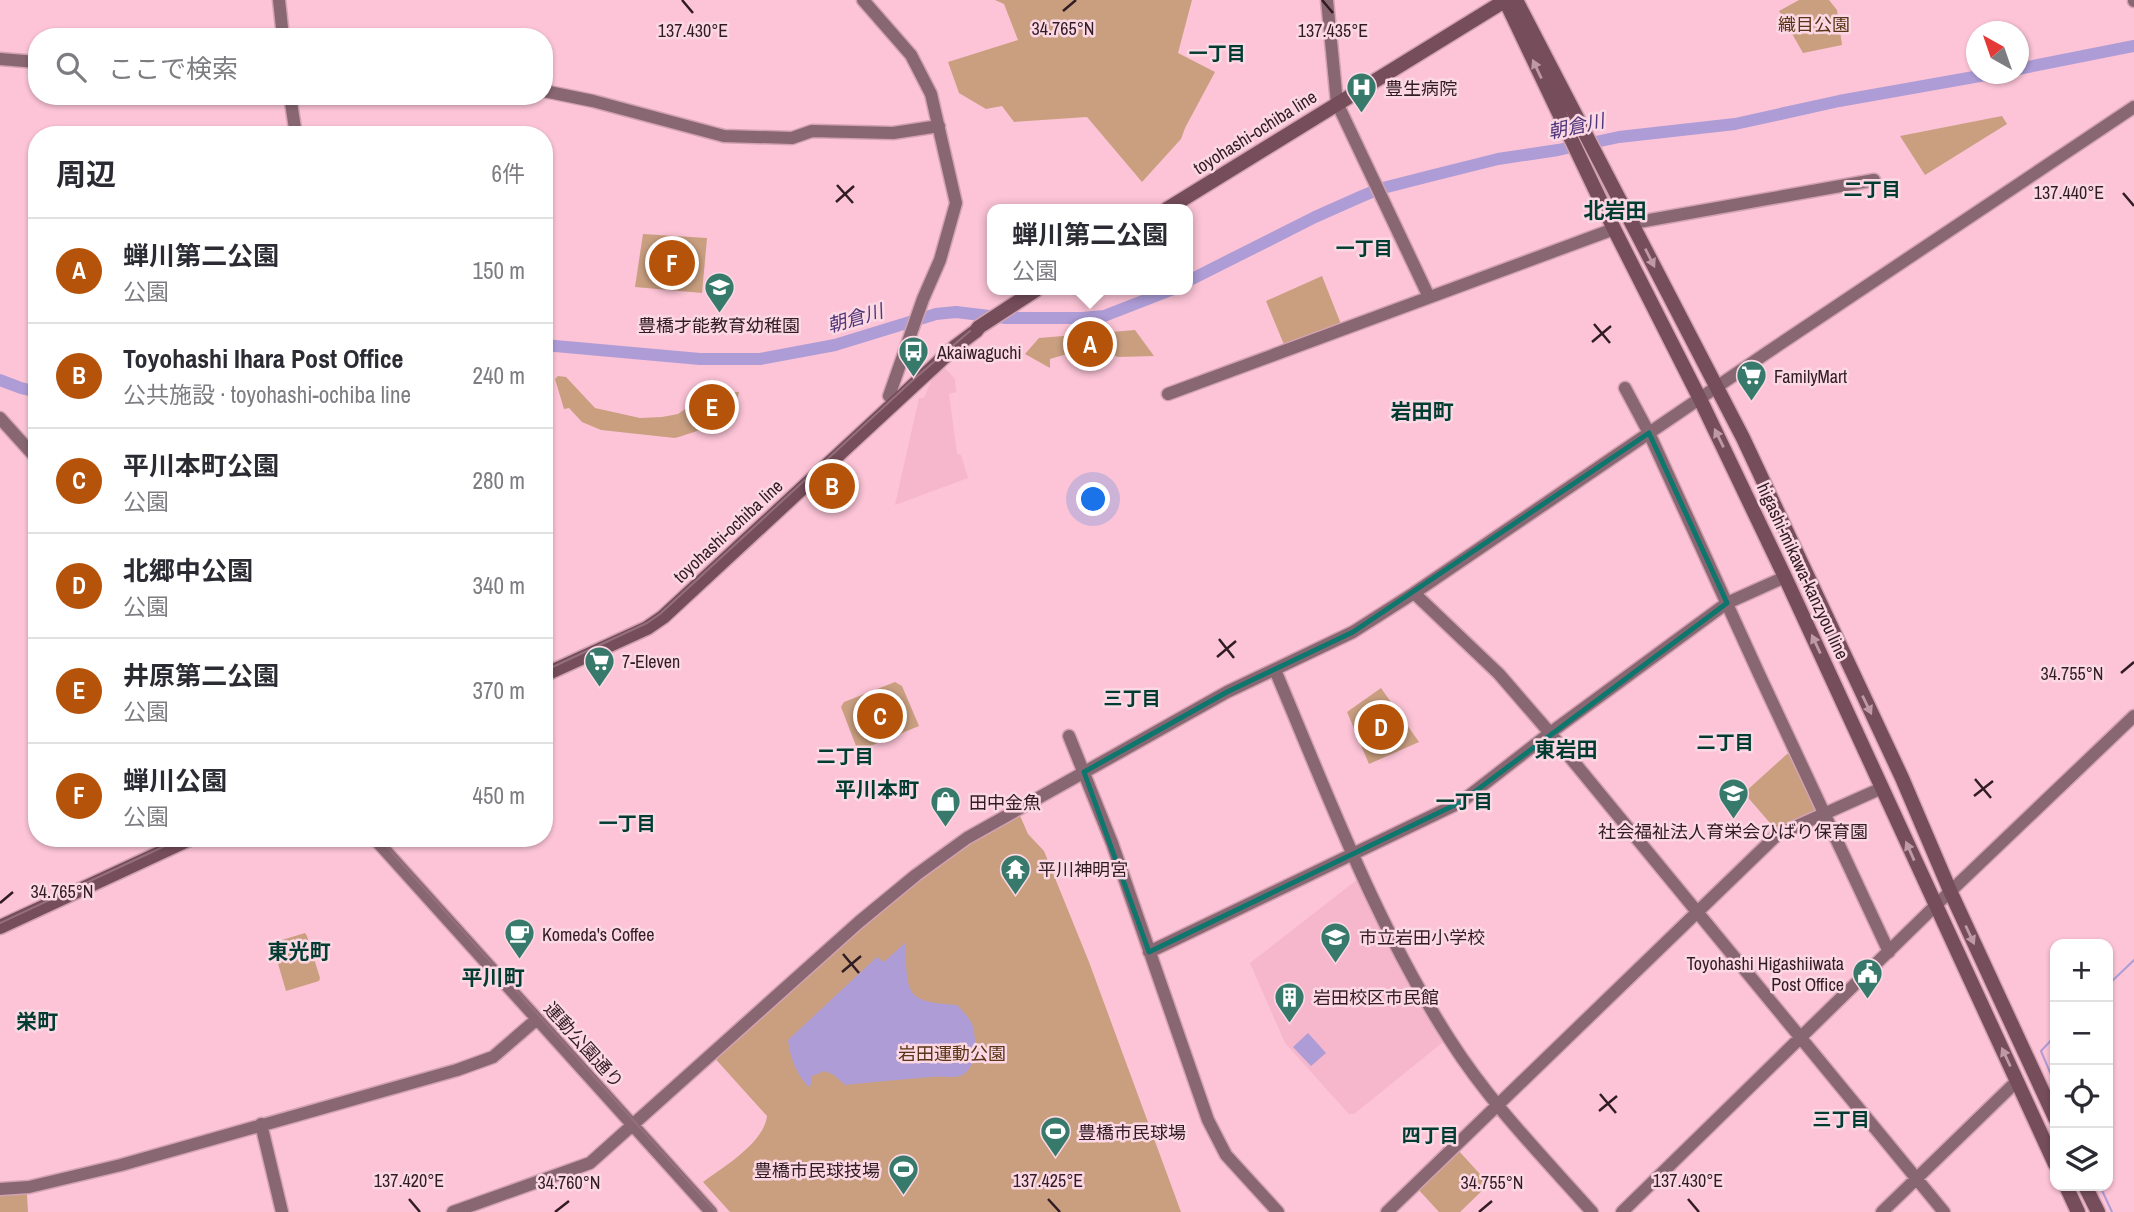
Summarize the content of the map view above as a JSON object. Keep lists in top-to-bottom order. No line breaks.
{"streets":{"main road":["toyohashi-ochiba line","higashi-mikawa-kanzyou line"],"street":["運動公園通り"]},"crossings":[["toyohashi-ochiba line","higashi-mikawa-kanzyou line"]],"districts":["一丁目","二丁目","北岩田","一丁目","岩田町","三丁目","二丁目","東岩田","二丁目","平川本町","一丁目","一丁目","東光町","平川町","栄町","三丁目","四丁目"],"water":["朝倉川"],"parks":["織目公園","岩田運動公園"],"places":{"hospital":["豊生病院"],"school or university":["豊橋才能教育幼稚園","社会福祉法人育栄会ひばり保育園","市立岩田小学校"],"bus stop":["Akaiwaguchi"],"supermarket":["FamilyMart","7-Eleven"],"shop":["田中金魚"],"temple":["平川神明宮"],"cafe":["Komeda's Coffee"],"public building":["Toyohashi Higashiiwata Post Office"],"building":["岩田校区市民館"],"sports":["豊橋市民球場","豊橋市民球技場"]},"north":"top left","page":{"search":"ここで検索","heading":["周辺","6件"],"popup":["蝉川第二公園","公園"],"list":[{"mark":"A","name":"蝉川第二公園","note":"公園","value":"150 m"},{"mark":"B","name":"Toyohashi Ihara Post Office","note":"公共施設 · toyohashi-ochiba line","value":"240 m"},{"mark":"C","name":"平川本町公園","note":"公園","value":"280 m"},{"mark":"D","name":"北郷中公園","note":"公園","value":"340 m"},{"mark":"E","name":"井原第二公園","note":"公園","value":"370 m"},{"mark":"F","name":"蝉川公園","note":"公園","value":"450 m"}],"pins":["F","A","E","B","C","D"],"map_buttons":["+","−"]},"coordinates":["34.765°N","137.430°E","137.435°E","137.440°E","34.755°N","137.420°E","137.425°E","34.760°N"]}
